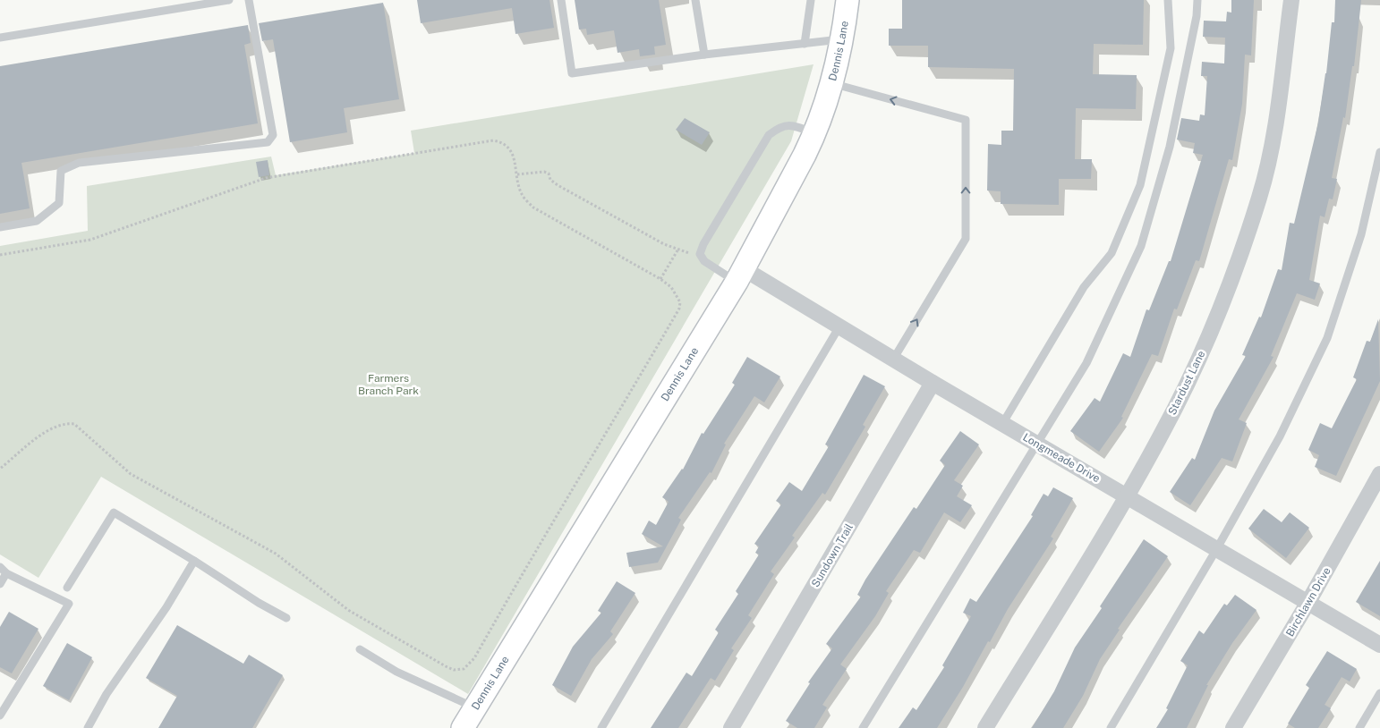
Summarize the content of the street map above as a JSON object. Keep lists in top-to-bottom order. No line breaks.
{"streets":{"street":["Dennis Lane","Stardust Lane","Longmeade Drive","Sundown Trail","Birchlawn Drive"]},"crossings":[["Dennis Lane","Longmeade Drive"],["Stardust Lane","Longmeade Drive"],["Longmeade Drive","Sundown Trail"],["Longmeade Drive","Birchlawn Drive"]],"parks":["Farmers Branch Park"]}
